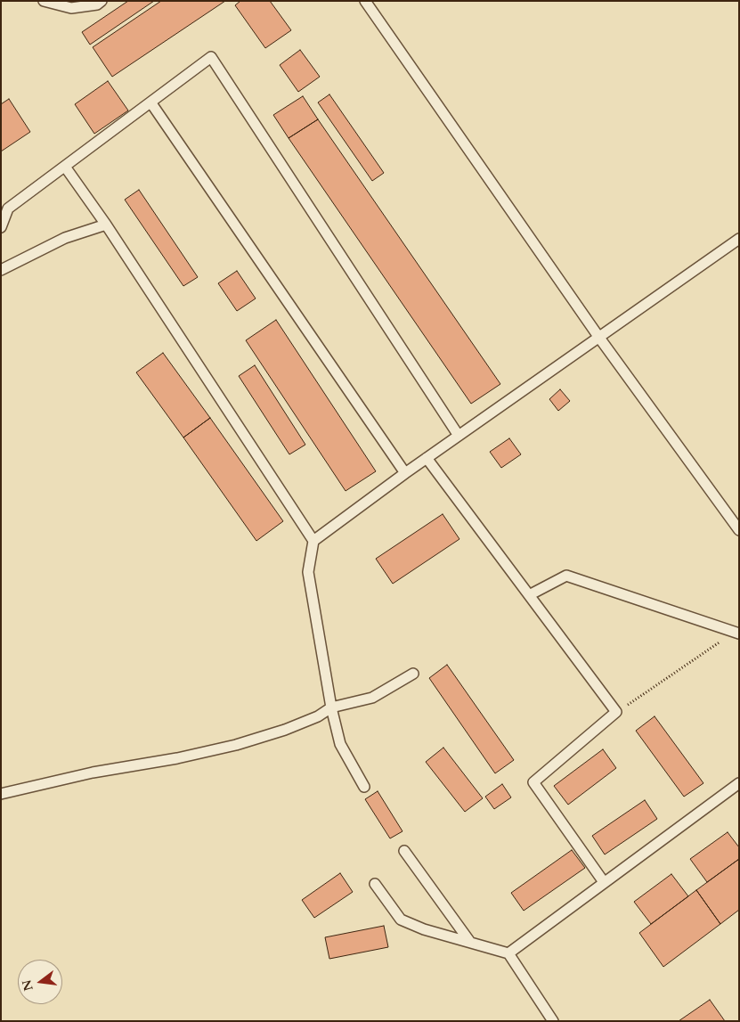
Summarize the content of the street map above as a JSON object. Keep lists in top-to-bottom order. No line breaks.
{"north":"left"}
